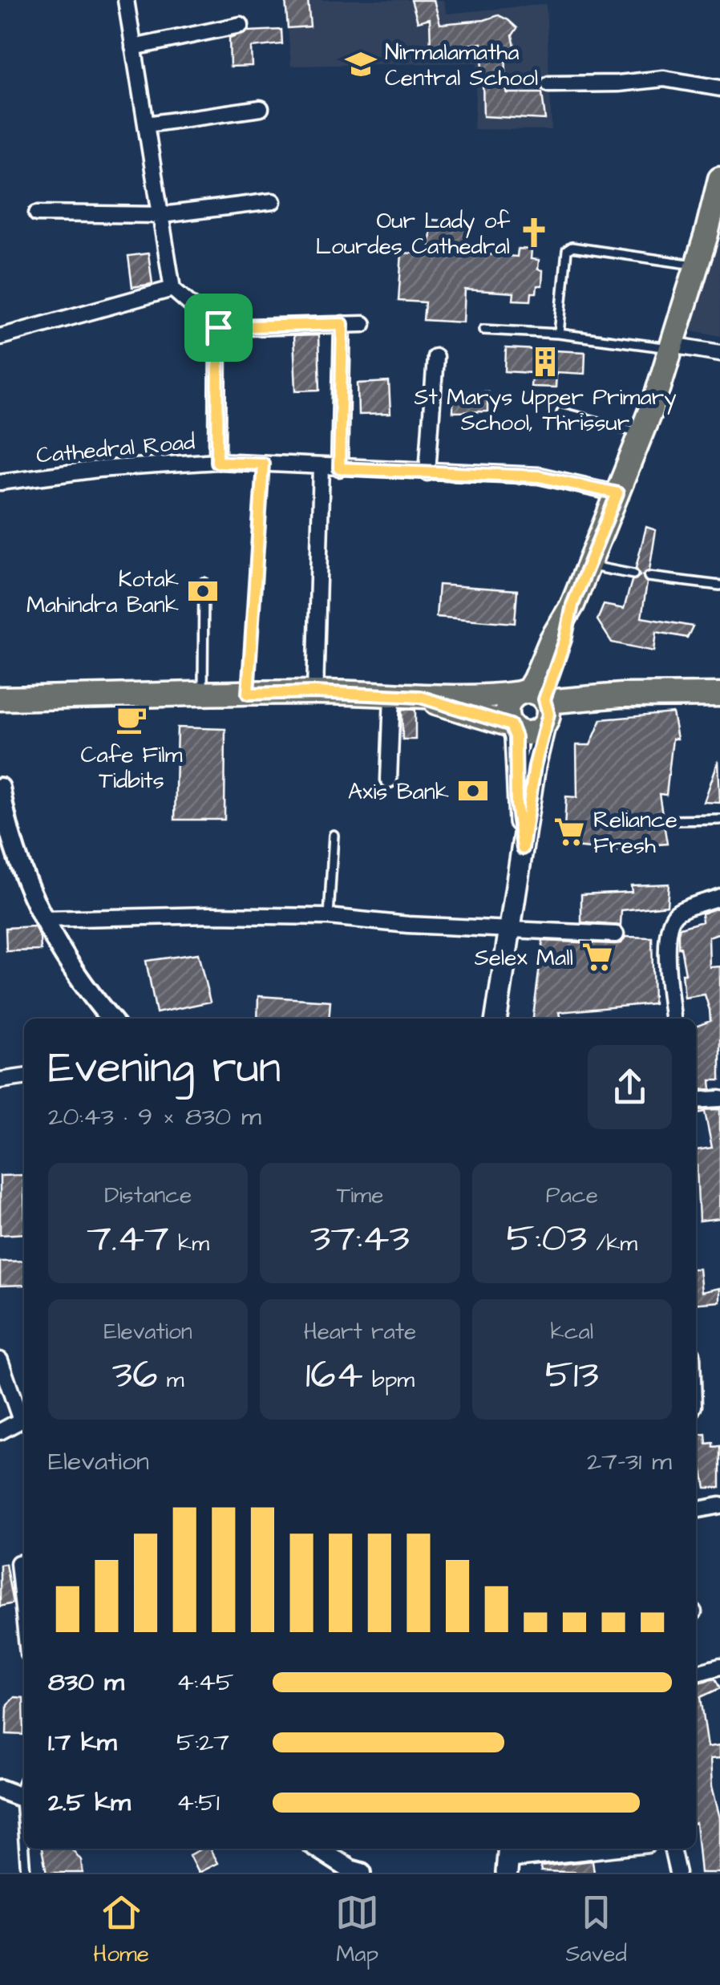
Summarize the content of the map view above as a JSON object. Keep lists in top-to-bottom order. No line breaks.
{"streets":{"street":["Cathedral Road"]},"places":{"school or university":["Nirmalamatha Central School"],"church":["Our Lady of Lourdes Cathedral"],"building":["St Marys Upper Primary School, Thrissur"],"bank":["Kotak Mahindra Bank","Axis Bank"],"cafe":["Cafe Film Tidbits"],"supermarket":["Reliance Fresh","Selex Mall"]},"page":{"heading":["Evening run","20:43 · 9 × 830 m"],"stats":[["Distance","7.47 km"],["Time","37:43"],["Pace","5:03 /km"],["Elevation","36 m"],["Heart rate","164 bpm"],["kcal","513"]],"chart":["Elevation","27–31 m"],"list":[{"name":"830 m","note":"4:45"},{"name":"1.7 km","note":"5:27"},{"name":"2.5 km","note":"4:51"}],"tabs":["Home","Map","Saved"]}}
